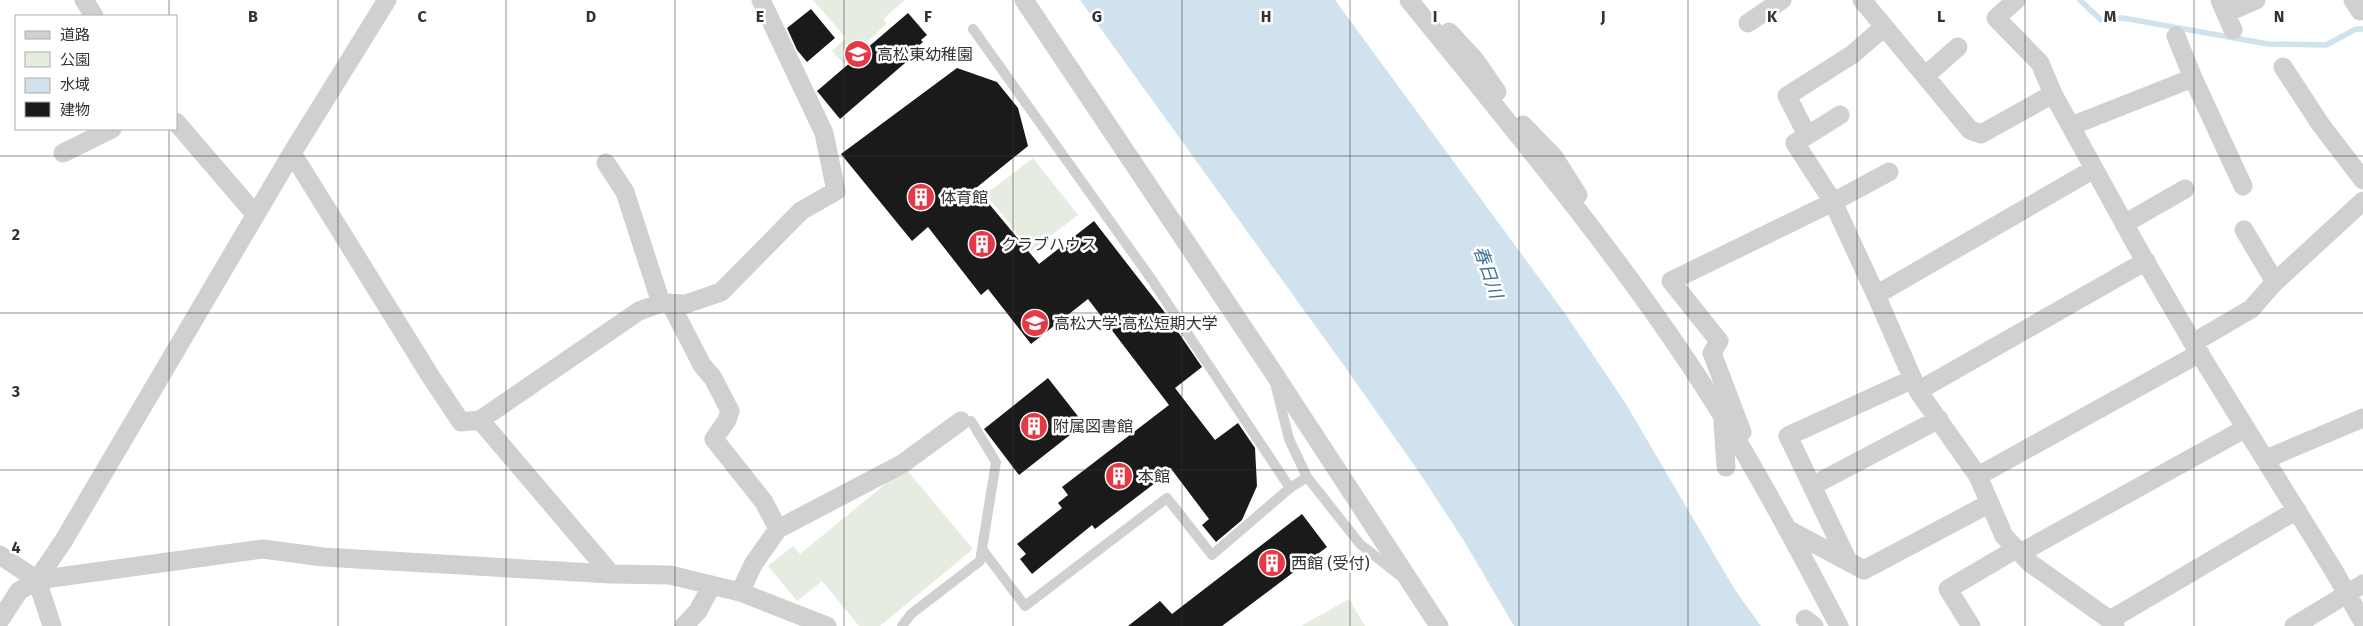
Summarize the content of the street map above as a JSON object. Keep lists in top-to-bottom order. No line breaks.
{"water":["春日川"],"places":{"school or university":["高松東幼稚園","高松大学·高松短期大学"],"building":["体育館","クラブハウス","附属図書館","本館","西館 (受付)"]},"legend":["道路","公園","水域","建物"],"grid":{"columns":["B","C","D","E","F","G","H","I","J","K","L","M","N"],"rows":["2","3","4"]}}
